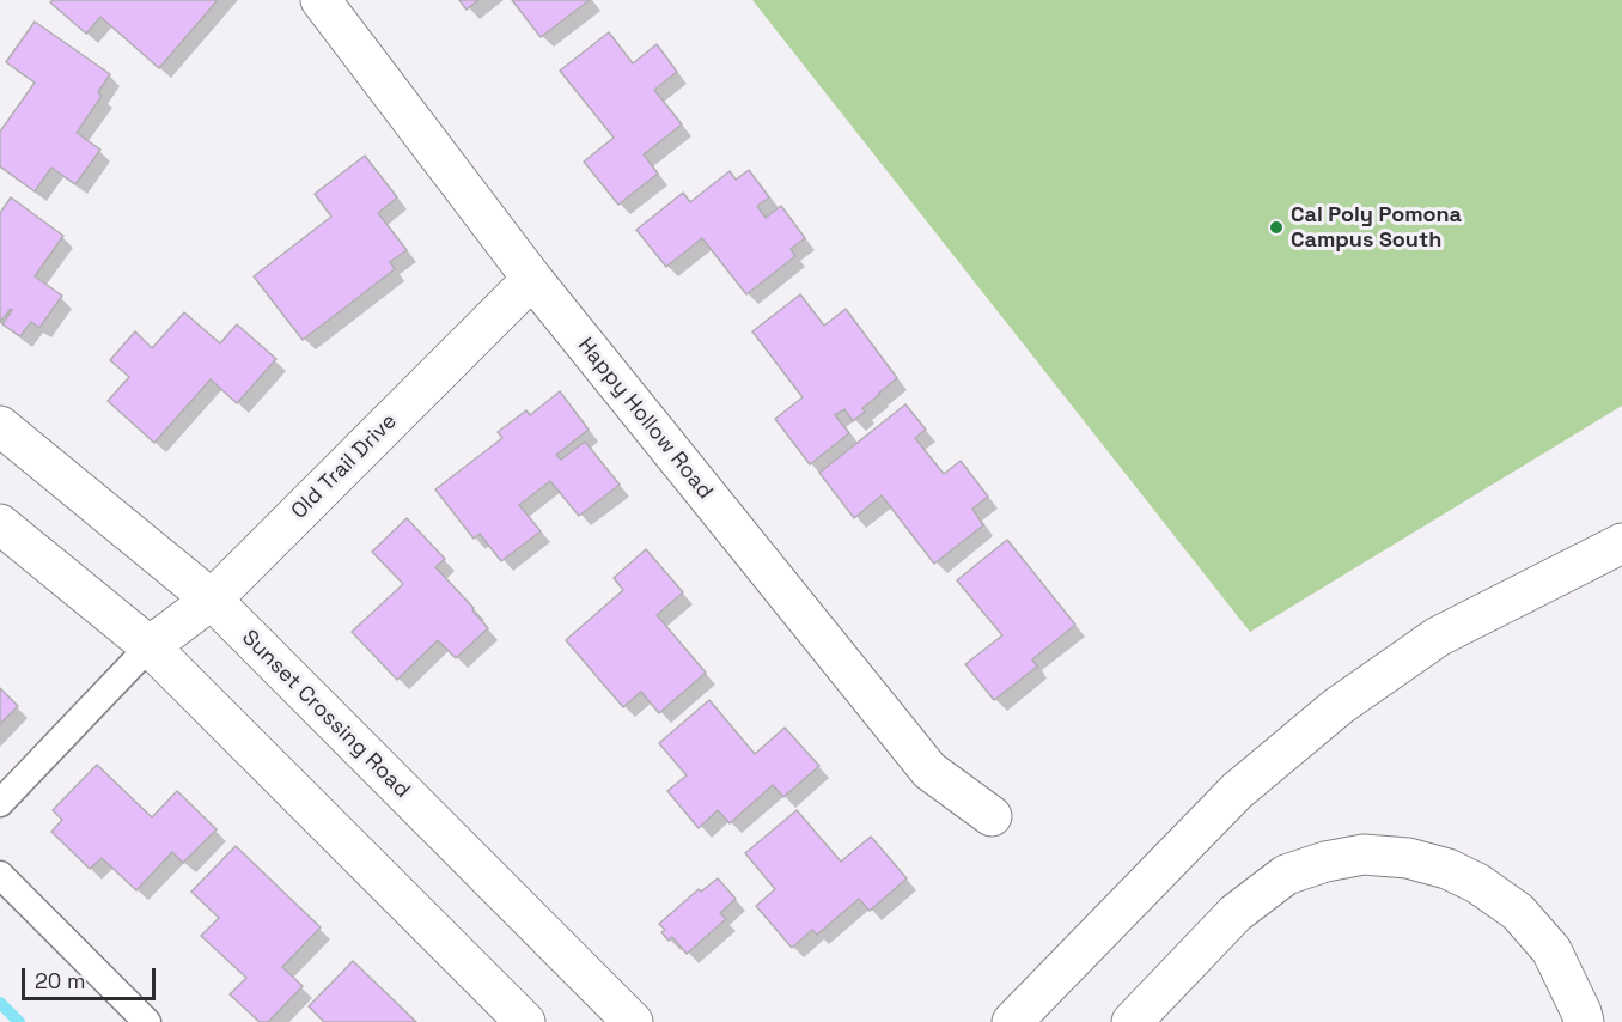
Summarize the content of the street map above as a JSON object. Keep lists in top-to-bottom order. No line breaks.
{"streets":{"main road":["Happy Hollow Road","Old Trail Drive","Sunset Crossing Road"]},"crossings":[["Happy Hollow Road","Old Trail Drive"],["Old Trail Drive","Sunset Crossing Road"]],"places":["Cal Poly Pomona Campus South"],"scale_bar":"20 m"}
